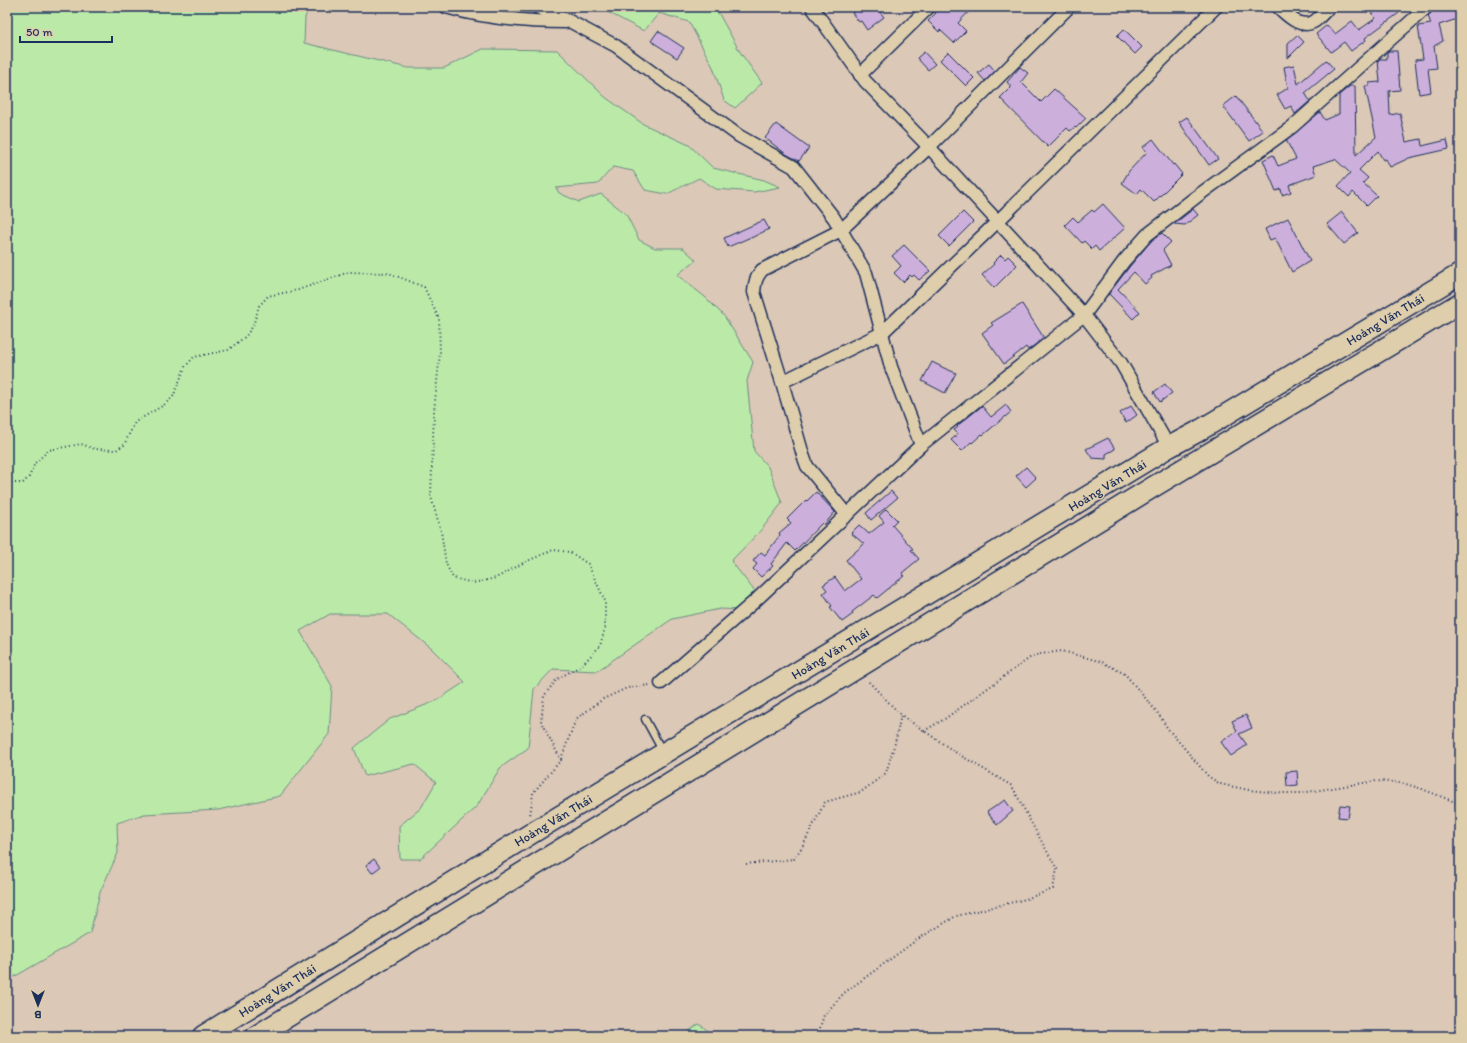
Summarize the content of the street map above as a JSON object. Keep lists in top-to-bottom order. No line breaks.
{"streets":{"main road":["Hoàng Văn Thái"]},"scale_bar":"50 m","north":"bottom"}
